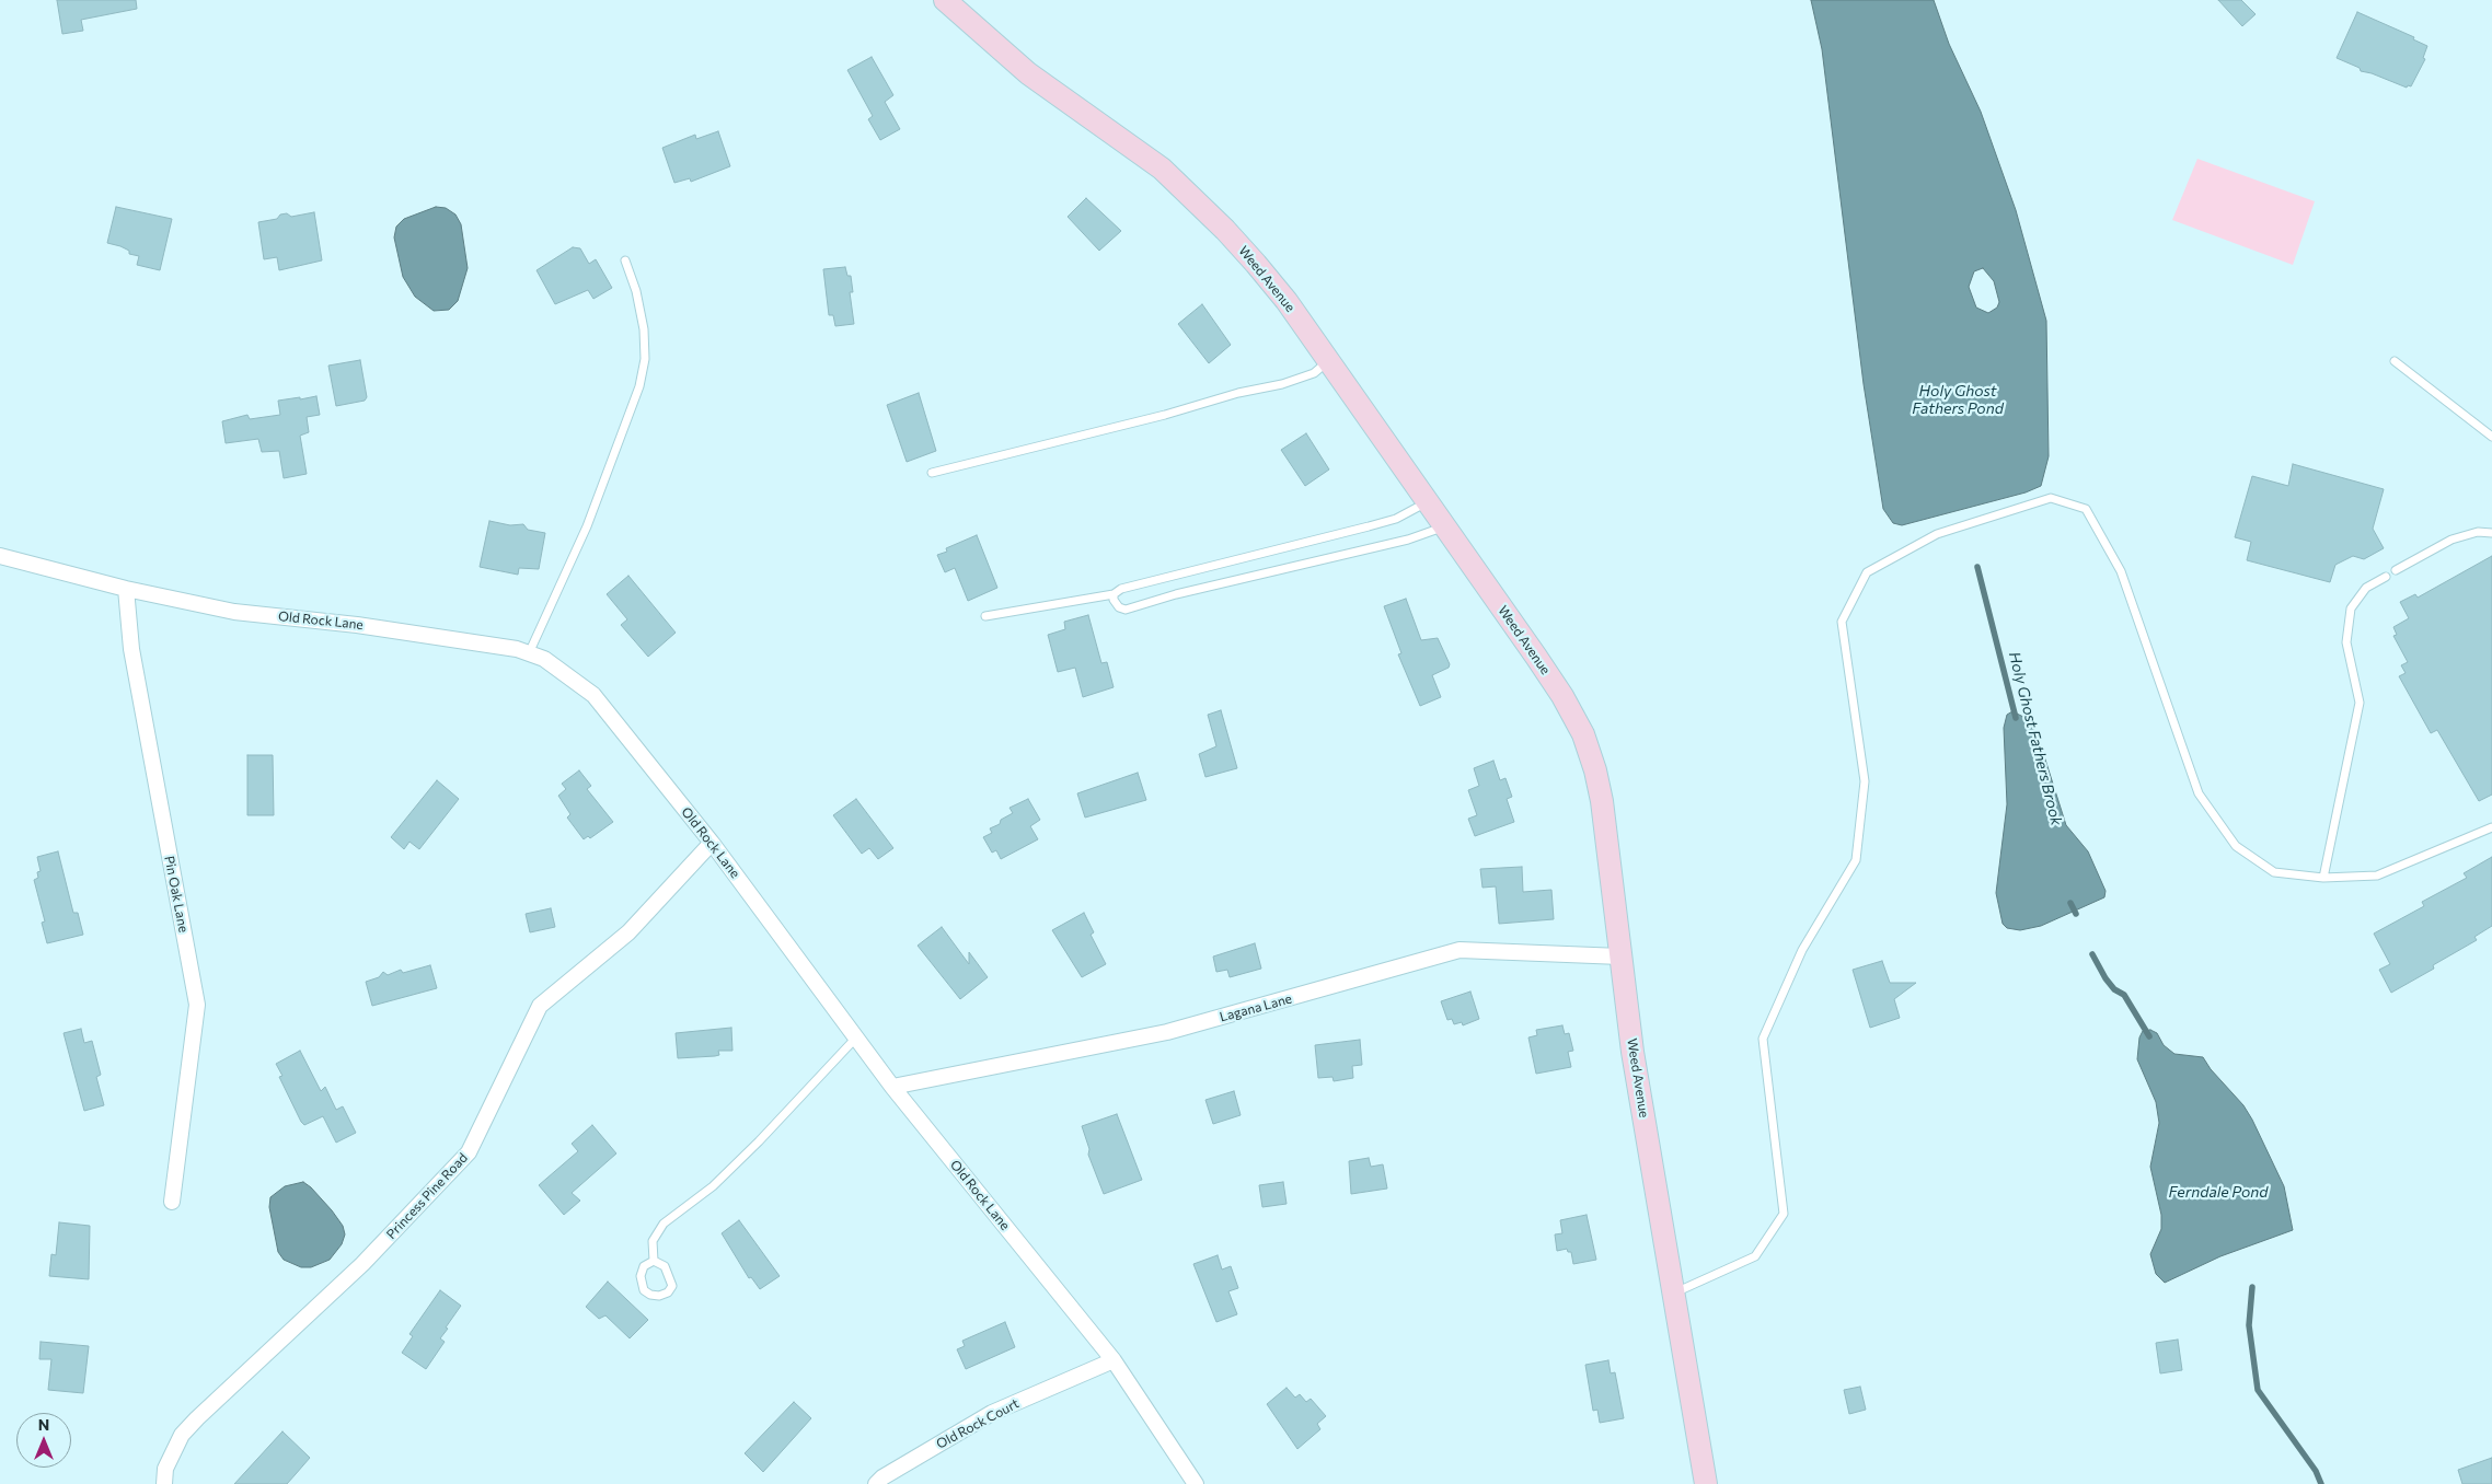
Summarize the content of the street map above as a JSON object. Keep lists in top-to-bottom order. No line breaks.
{"streets":{"main road":["Weed Avenue"],"street":["Old Rock Lane","Pin Oak Lane","Lagana Lane","Princess Pine Road","Old Rock Court"]},"crossings":[["Weed Avenue","Lagana Lane"],["Old Rock Lane","Pin Oak Lane"],["Old Rock Lane","Lagana Lane"],["Old Rock Lane","Princess Pine Road"],["Old Rock Lane","Old Rock Court"]],"water":["Holy Ghost Fathers Pond","Holy Ghost Fathers Brook","Ferndale Pond"],"north":"top"}
